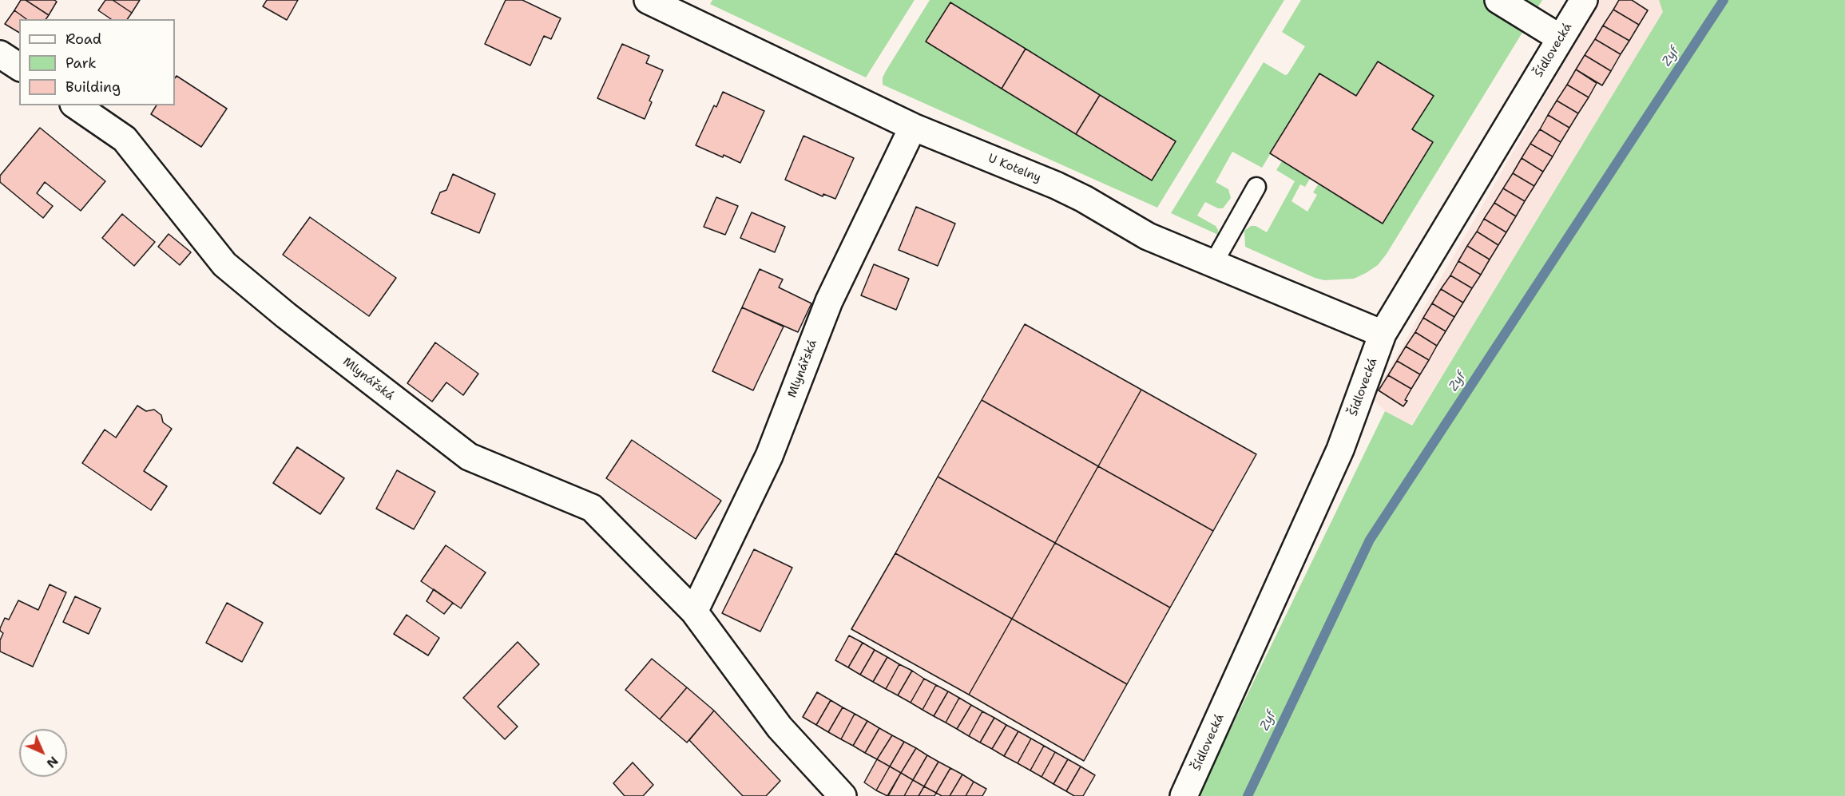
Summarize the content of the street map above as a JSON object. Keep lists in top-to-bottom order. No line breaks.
{"streets":{"street":["Šídlovecká","U Kotelny","Mlynářská"]},"crossings":[["Šídlovecká","U Kotelny"],["U Kotelny","Mlynářská"]],"water":["Zyf"],"legend":["Road","Park","Building"],"north":"bottom right"}
